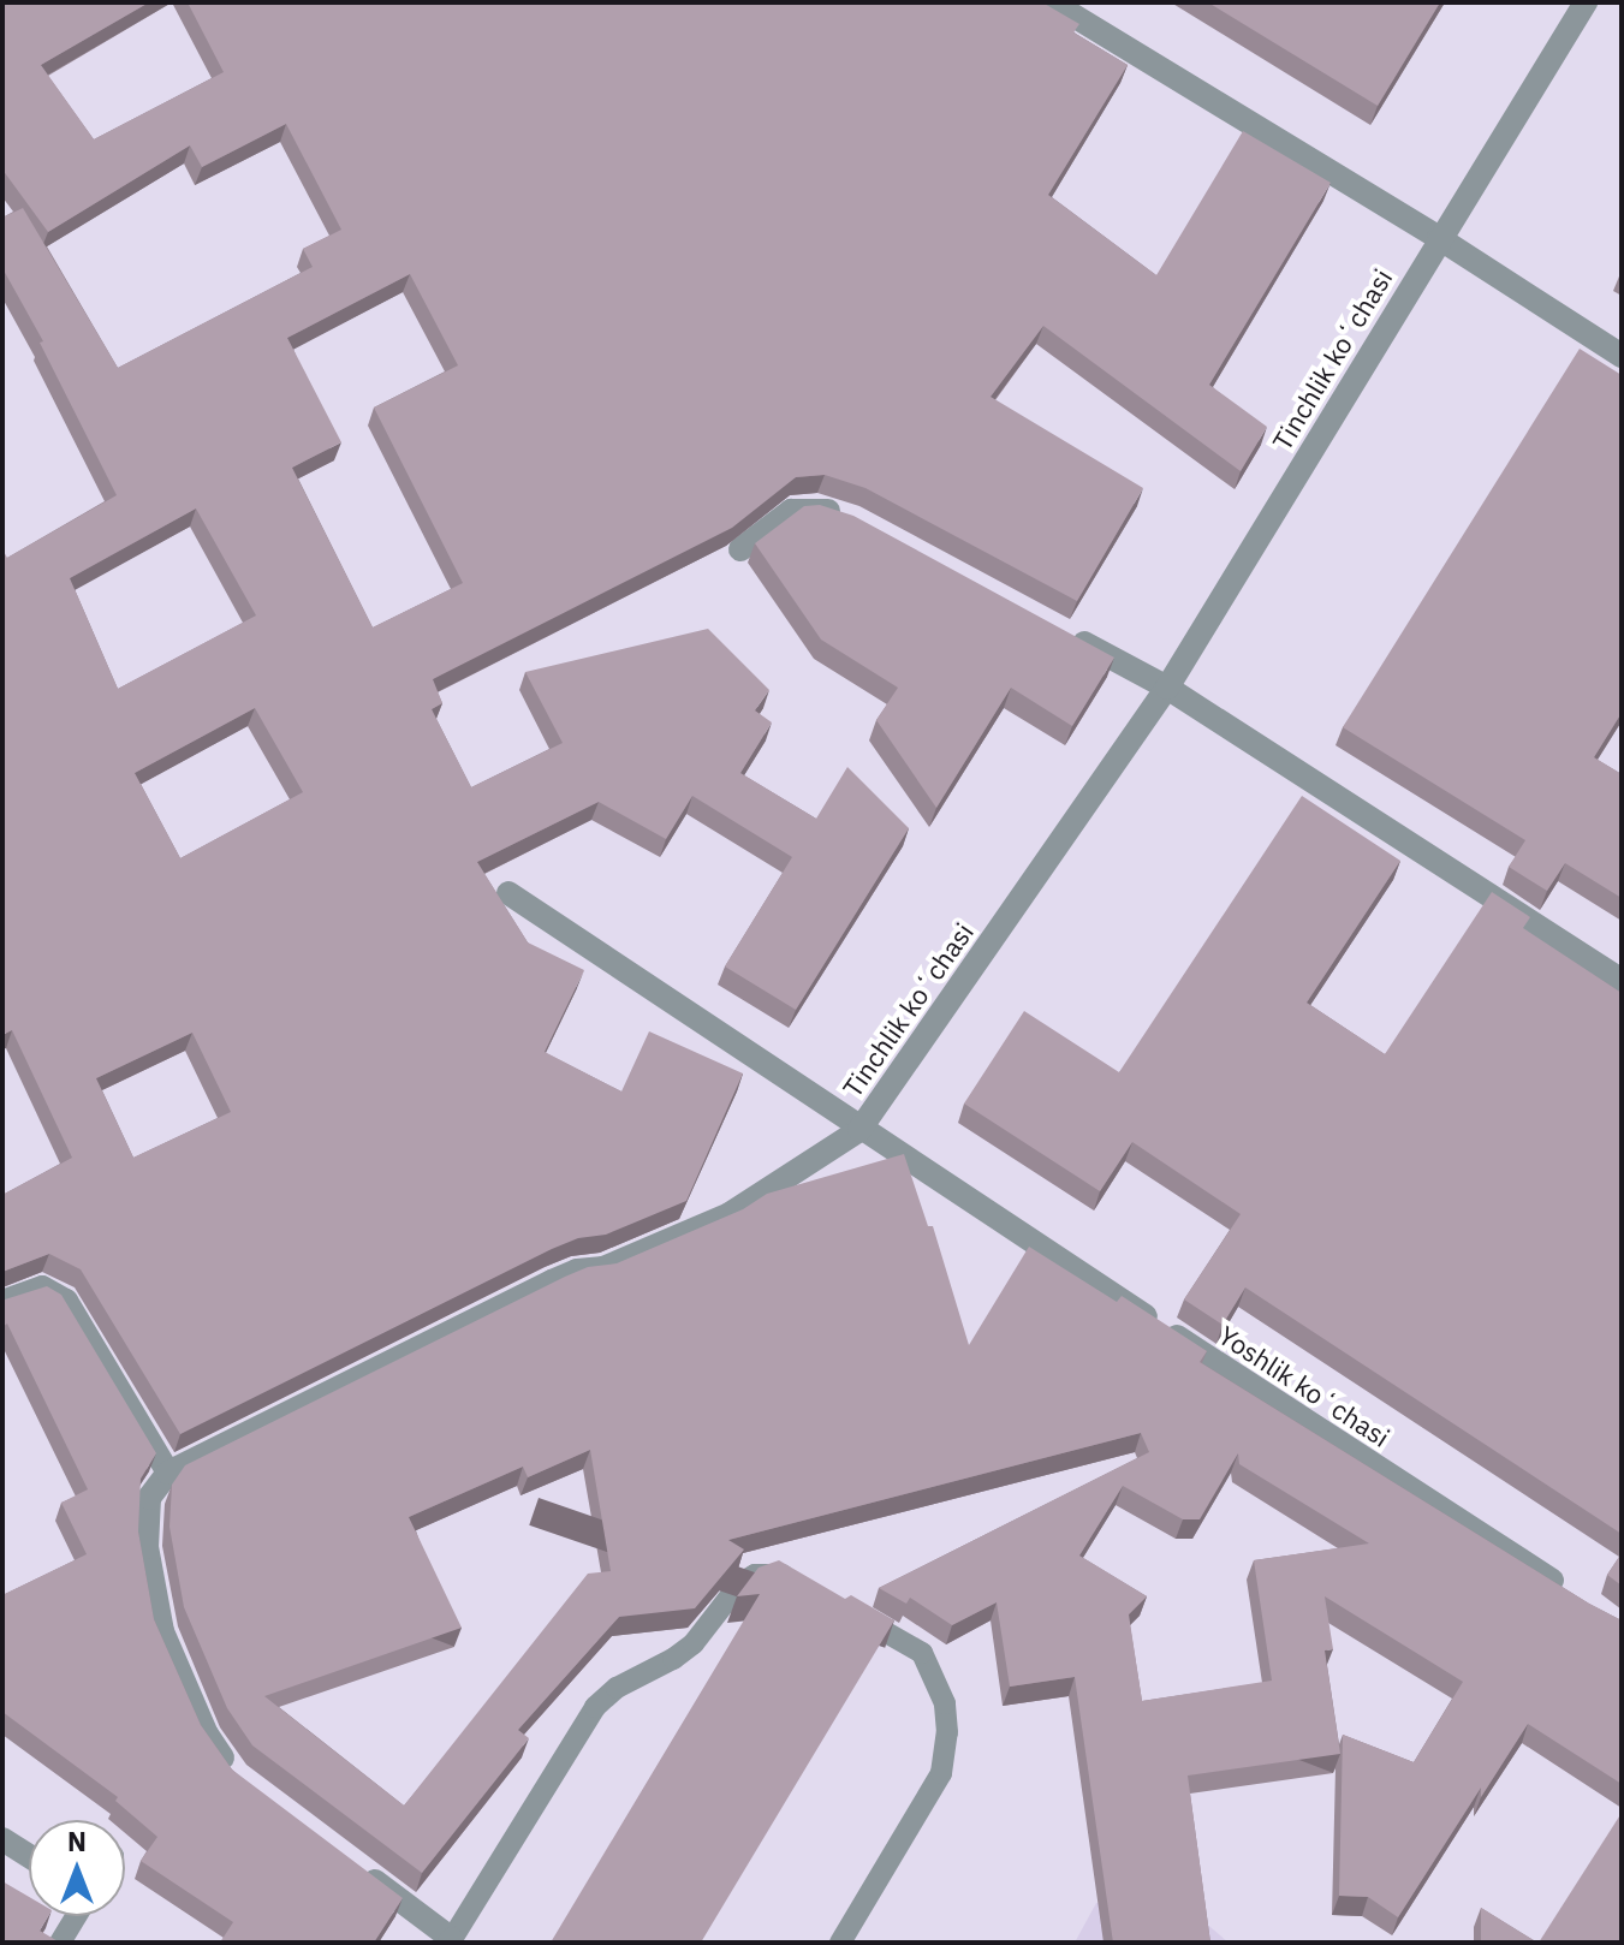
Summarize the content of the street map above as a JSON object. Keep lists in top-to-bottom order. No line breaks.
{"streets":{"street":["Tinchlik koʻchasi","Yoshlik koʻchasi"]},"crossings":[["Tinchlik koʻchasi","Yoshlik koʻchasi"]],"north":"top"}
